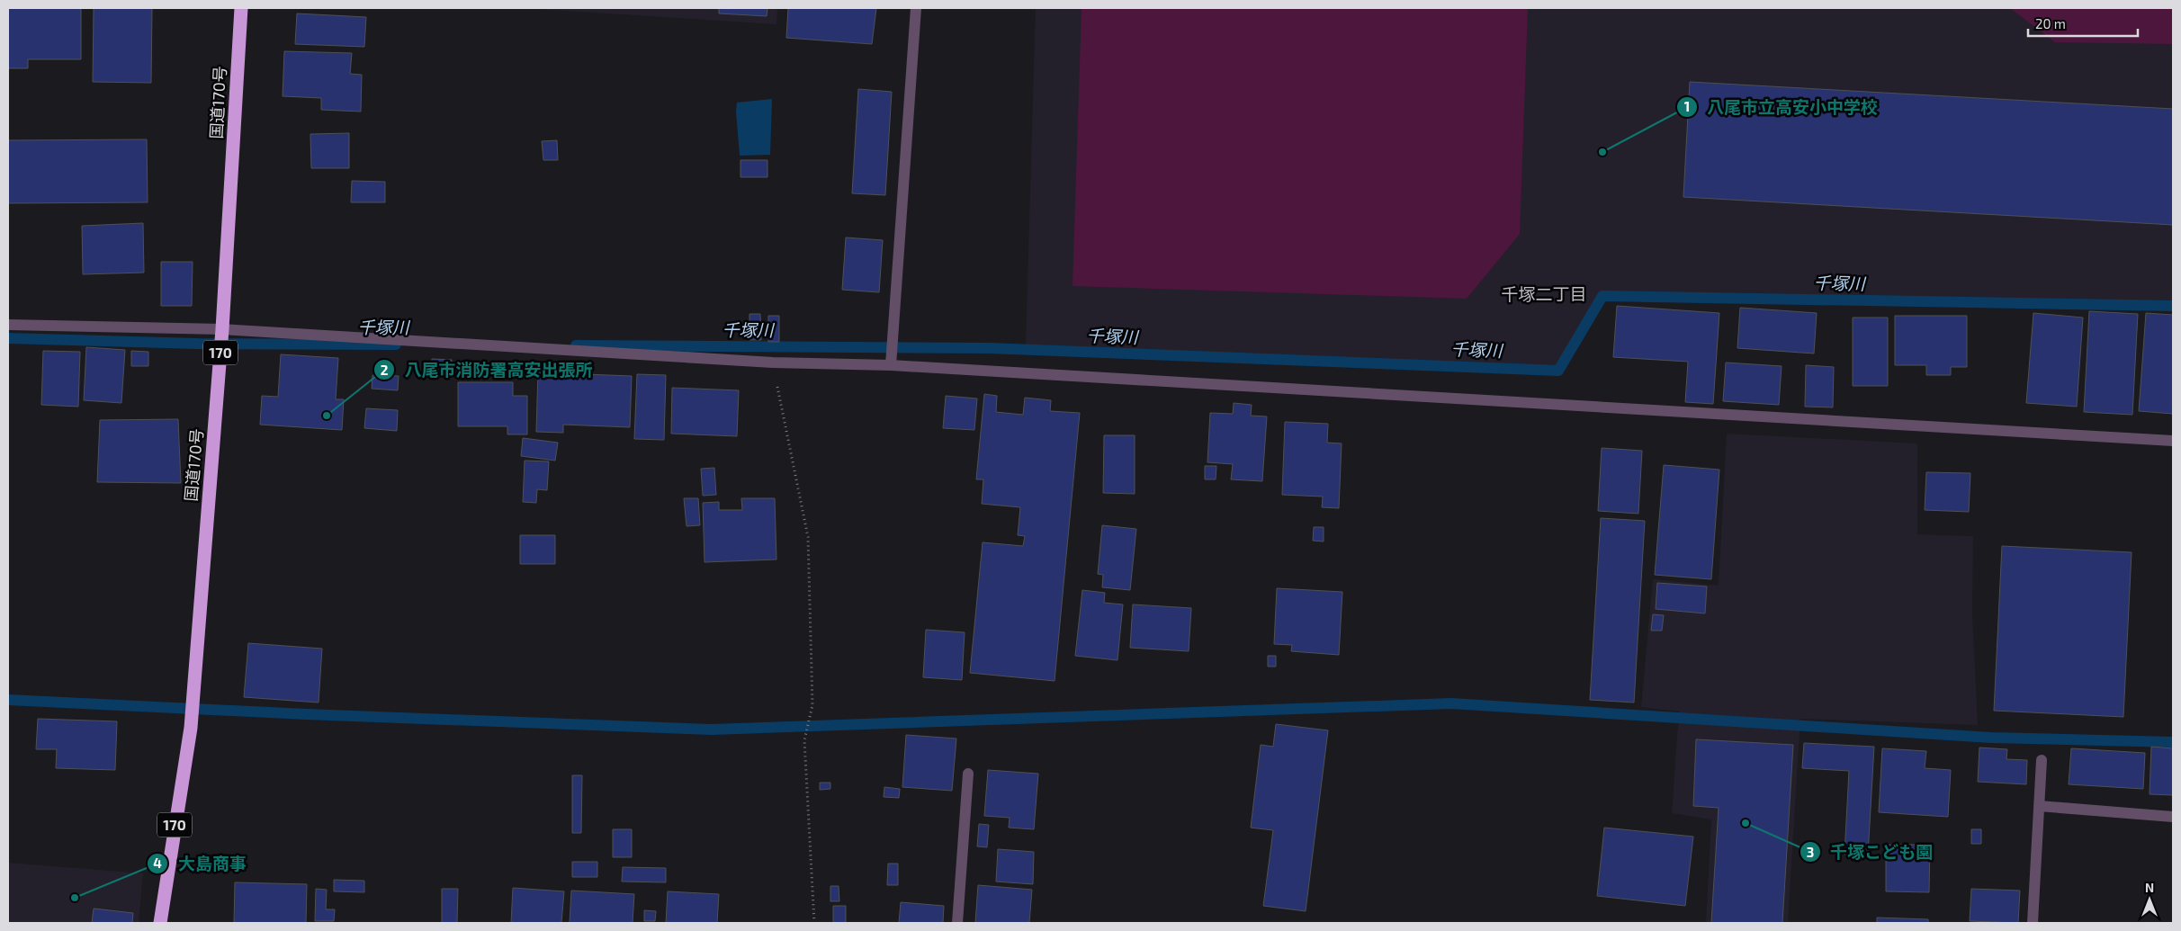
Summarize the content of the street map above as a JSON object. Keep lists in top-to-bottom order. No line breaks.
{"streets":{"highway":["国道170号","170"]},"districts":["千塚二丁目"],"water":["千塚川"],"places":["八尾市立高安小中学校","八尾市消防署高安出張所","千塚こども園","大島商事"],"scale_bar":"20 m","north":"top"}
